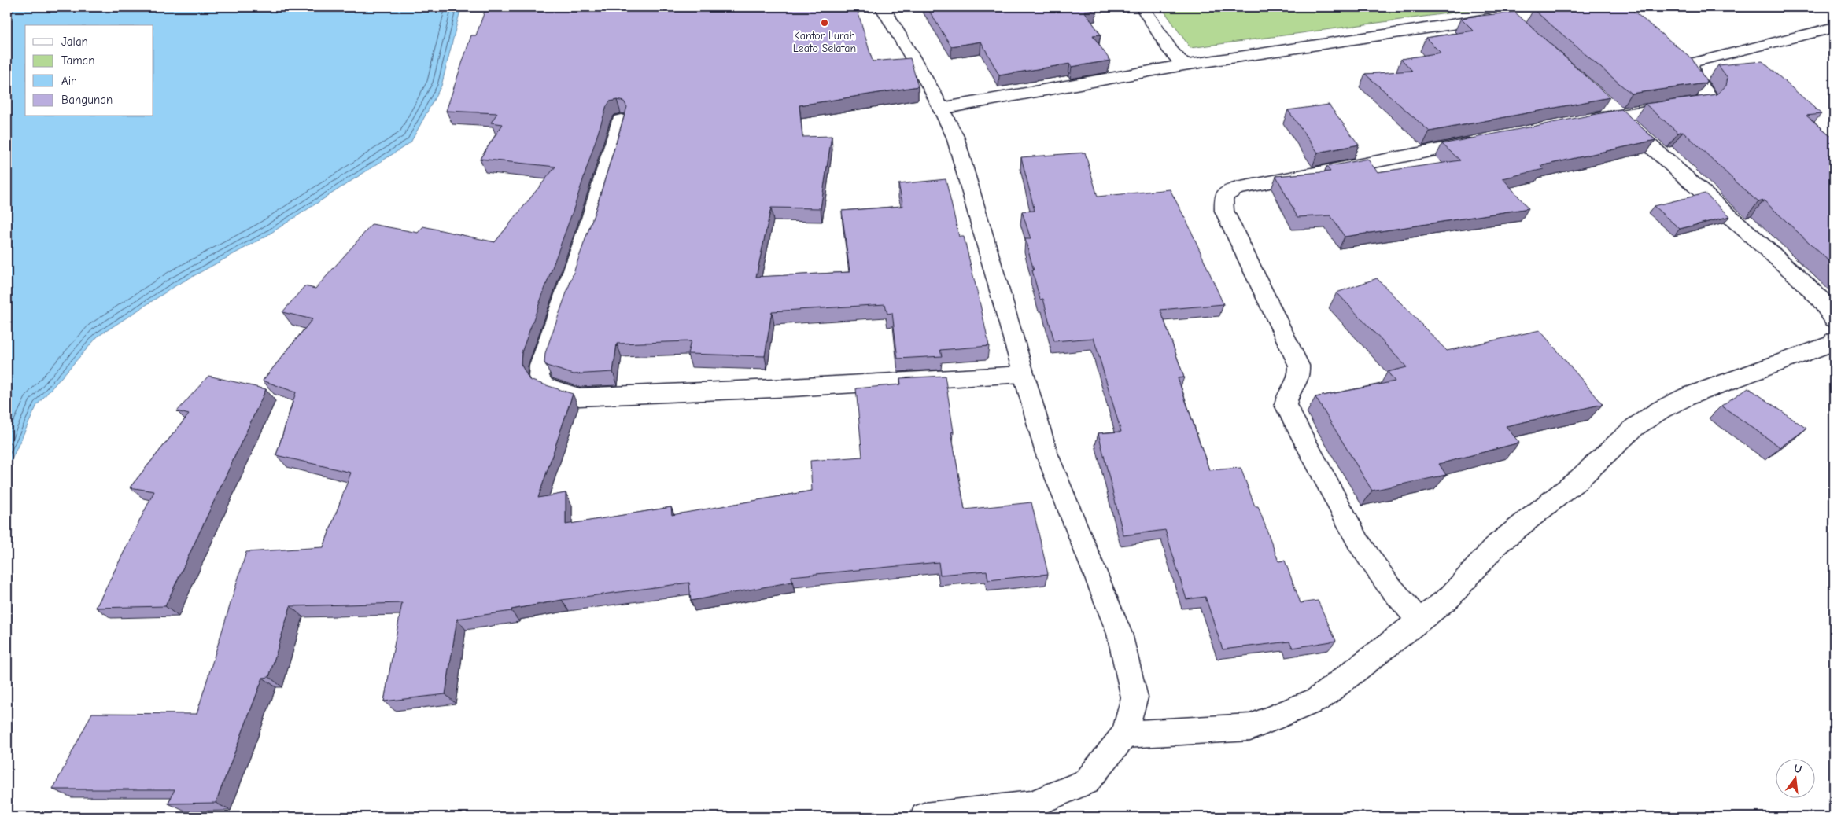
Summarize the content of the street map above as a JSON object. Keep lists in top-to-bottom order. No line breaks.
{"places":["Kantor Lurah Leato Selatan"],"legend":["Jalan","Taman","Air","Bangunan"],"north":"top"}
